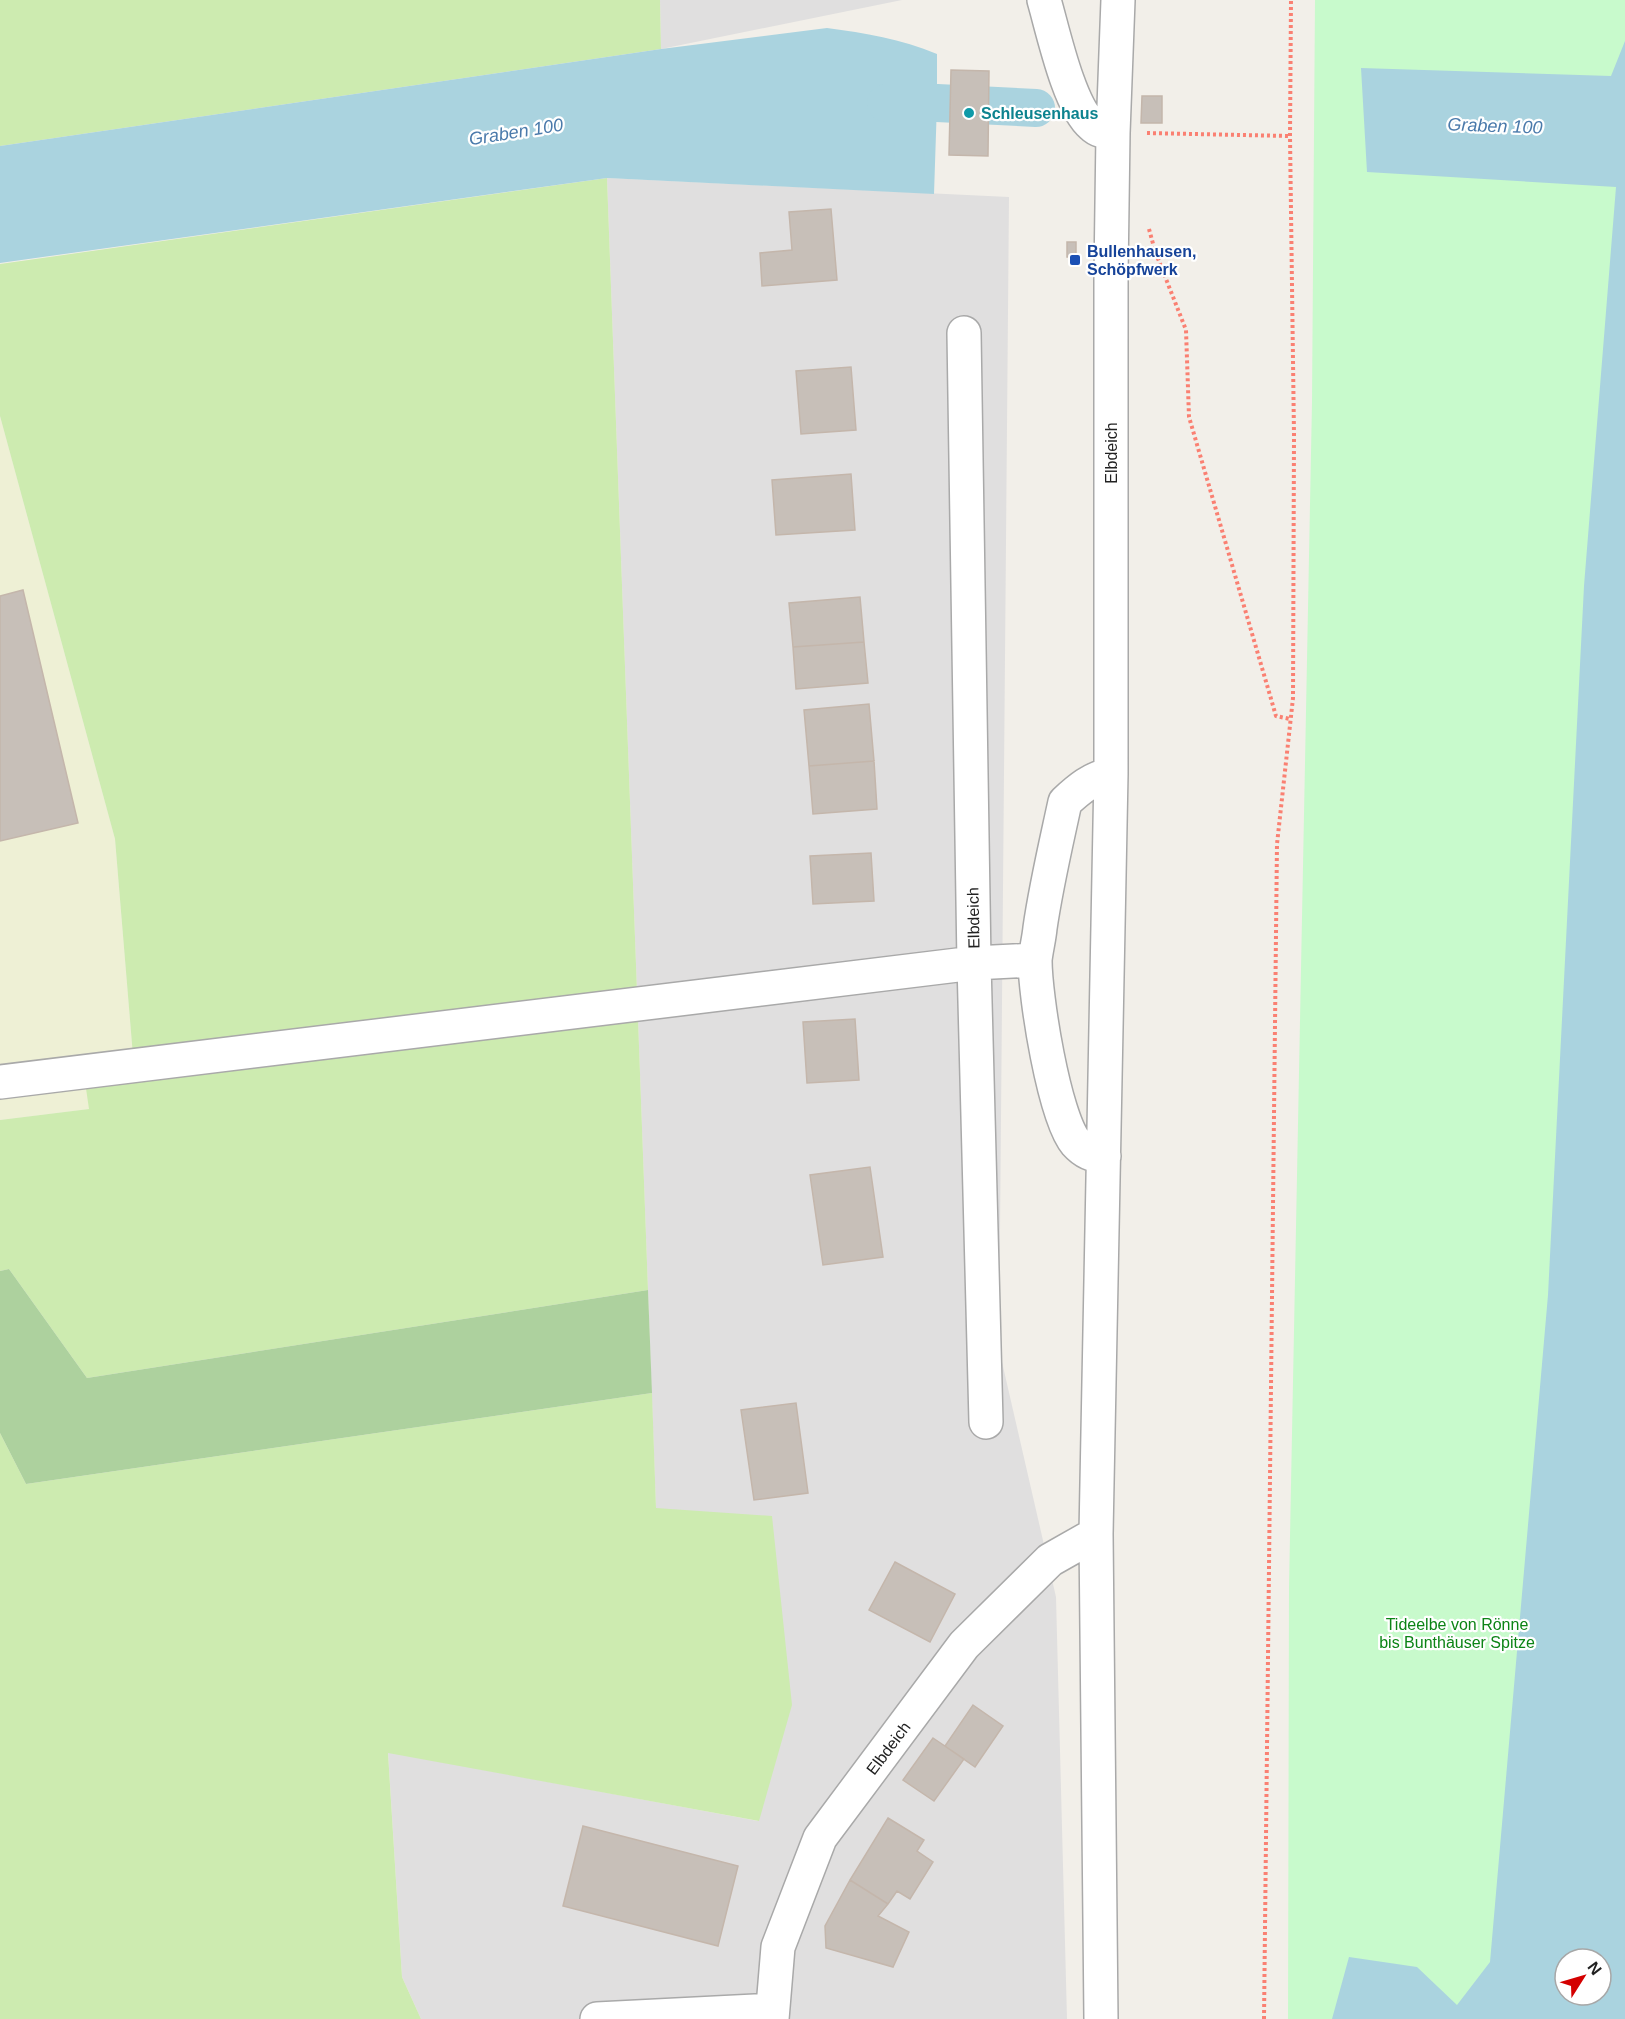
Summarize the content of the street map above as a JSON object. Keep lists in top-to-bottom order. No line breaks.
{"streets":{"street":["Elbdeich"]},"water":["Graben 100"],"parks":["Tideelbe von Rönne bis Bunthäuser Spitze"],"places":{"other":["Schleusenhaus"],"transit":["Bullenhausen, Schöpfwerk"]},"north":"top right"}
